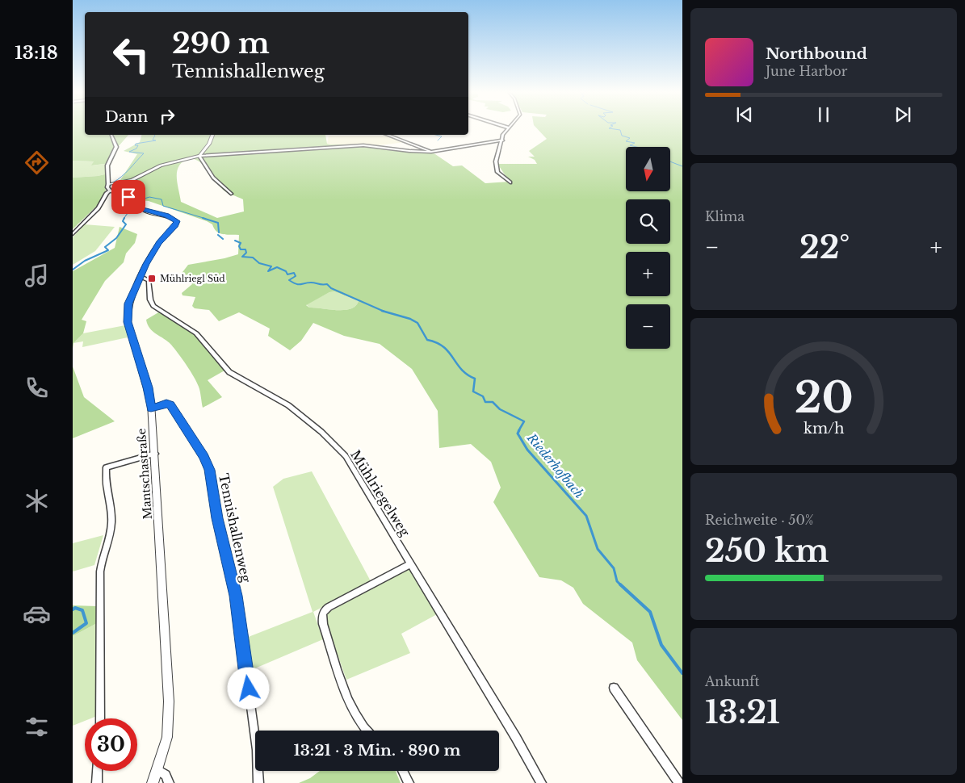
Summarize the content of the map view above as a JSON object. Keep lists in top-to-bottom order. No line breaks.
{"streets":{"street":["Mantschastraße","Mühlriegelweg","Tennishallenweg"]},"crossings":[["Mantschastraße","Mühlriegelweg"],["Mantschastraße","Tennishallenweg"]],"water":["Riederhofbach"],"places":{"transit":["Mühlriegl Süd"]},"north":"bottom","page":{"tabs":"13:18","turn":["290 m","Tennishallenweg"],"song":["Northbound","June Harbor"],"then":"Dann","map_buttons":["+","−"],"tile":["Klima",["Reichweite · 50%","250 km"],["Ankunft","13:21"]],"heat":["−","22°","+"],"limit":"30","trip":"13:21 · 3 Min. · 890 m","gauge":["20","km/h"]}}
